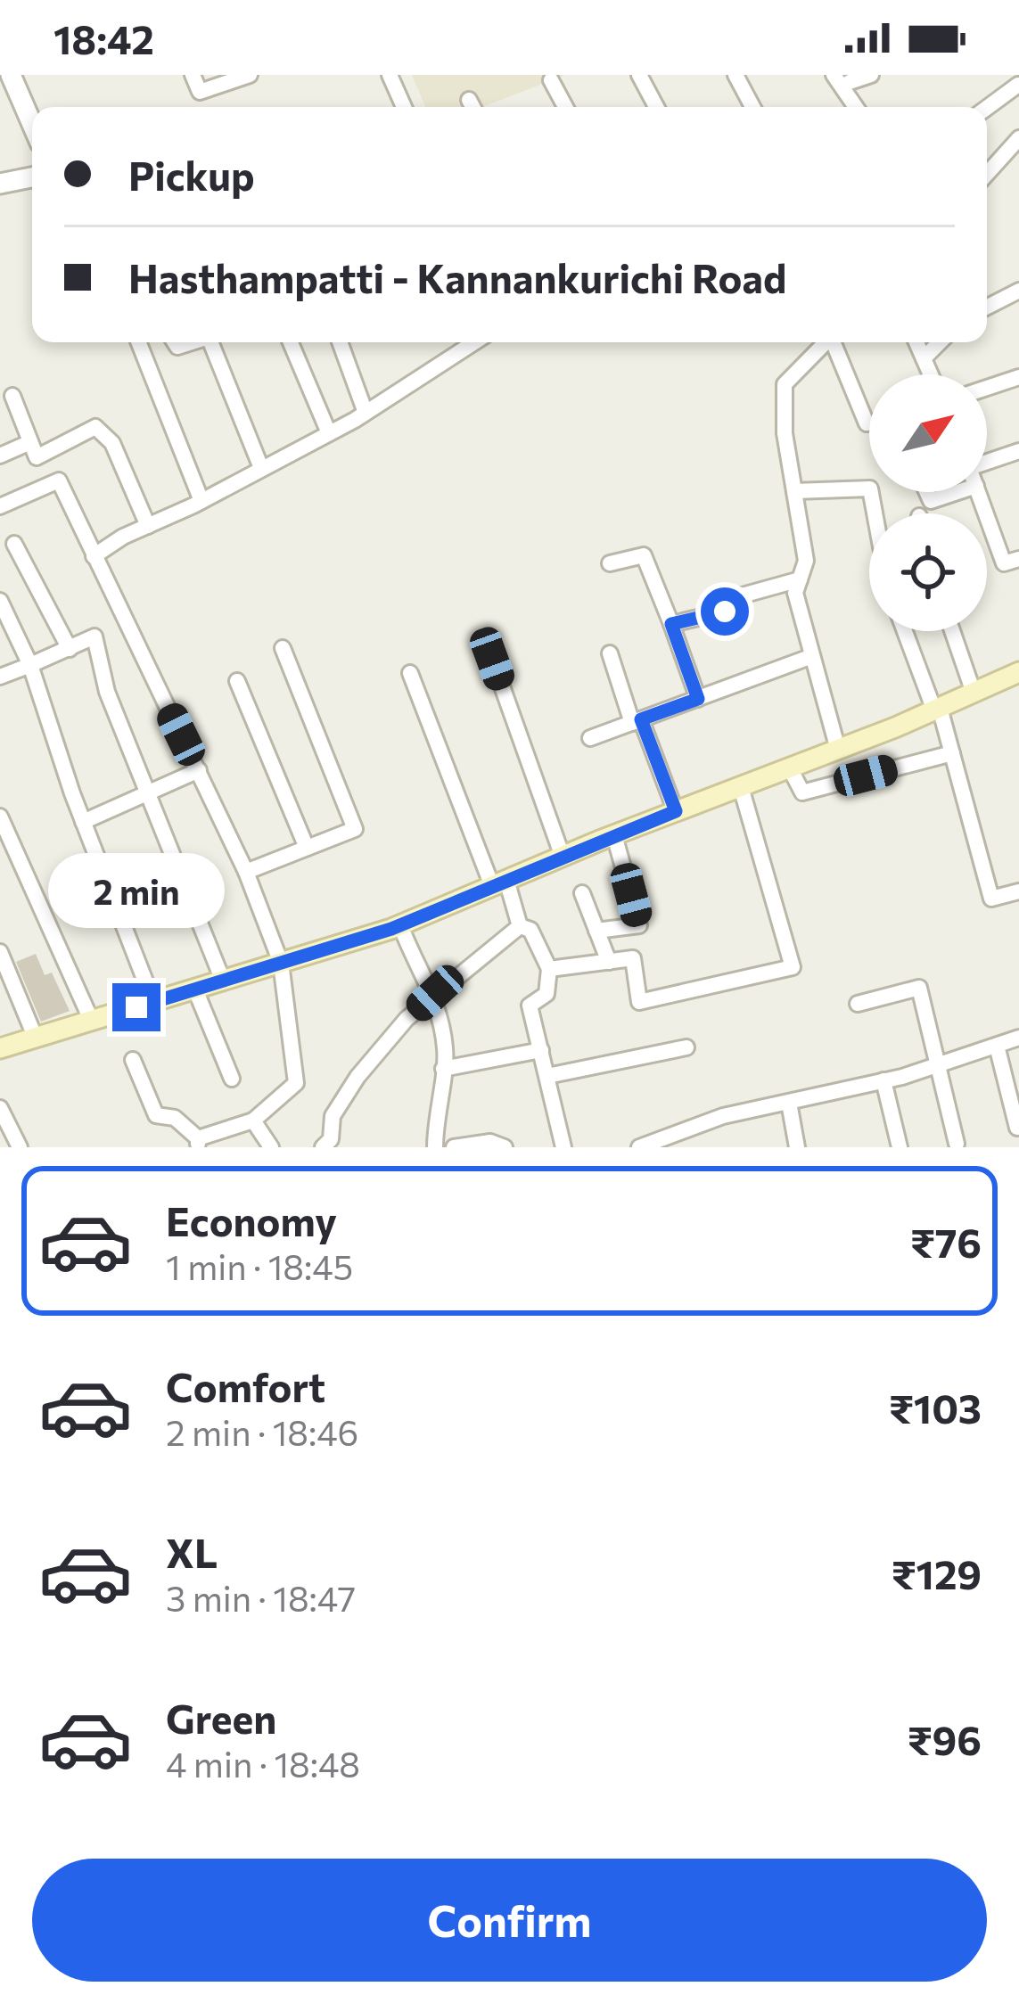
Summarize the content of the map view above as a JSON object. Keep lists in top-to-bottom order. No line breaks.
{"north":"top right","page":{"status":"18:42","banner":["Pickup","Hasthampatti - Kannankurichi Road"],"bubble":"2 min","list":[{"name":"Economy","note":"1 min · 18:45","value":"₹76"},{"name":"Comfort","note":"2 min · 18:46","value":"₹103"},{"name":"XL","note":"3 min · 18:47","value":"₹129"},{"name":"Green","note":"4 min · 18:48","value":"₹96"}],"buttons":"Confirm"}}
